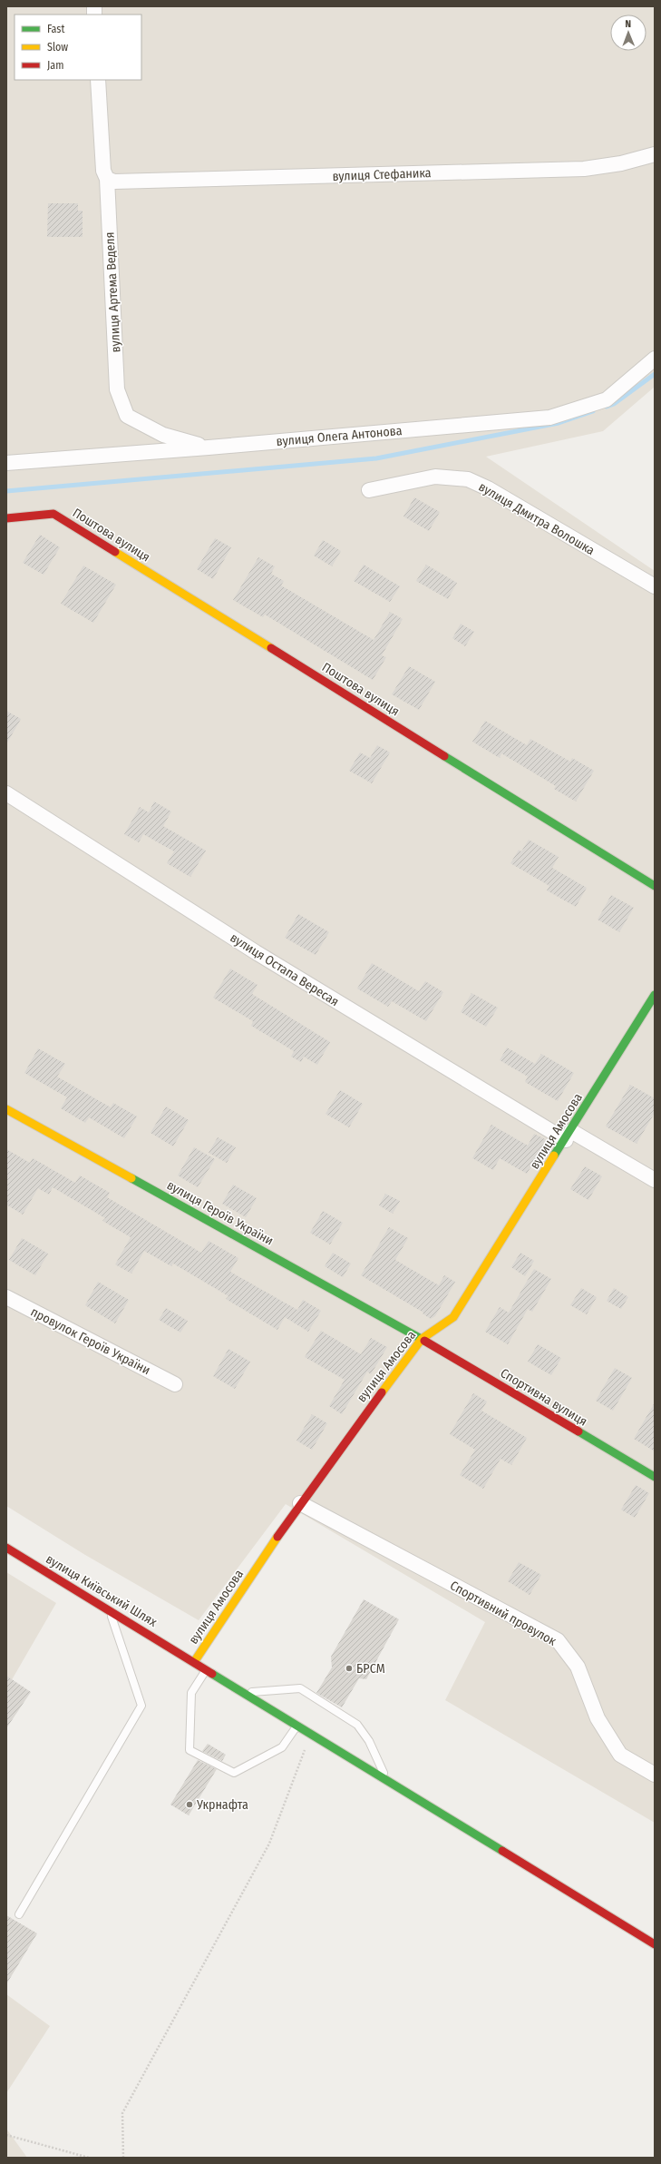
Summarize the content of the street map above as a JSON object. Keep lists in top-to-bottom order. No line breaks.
{"streets":{"main road":["Поштова вулиця","вулиця Амосова","вулиця Героїв України","Спортивна вулиця","вулиця Київський Шлях"],"street":["вулиця Стефаника","вулиця Артема Веделя","вулиця Олега Антонова","вулиця Дмитра Волошка","вулиця Остапа Вересая","провулок Героїв України","Спортивний провулок"]},"crossings":[["вулиця Стефаника","вулиця Артема Веделя"],["вулиця Артема Веделя","вулиця Олега Антонова"],["вулиця Остапа Вересая","вулиця Амосова"],["вулиця Амосова","вулиця Героїв України"],["вулиця Амосова","Спортивна вулиця"],["вулиця Амосова","вулиця Київський Шлях"],["вулиця Амосова","Спортивний провулок"],["вулиця Героїв України","Спортивна вулиця"]],"places":["БРСМ","Укрнафта"],"legend":["Fast","Slow","Jam"],"north":"top"}
